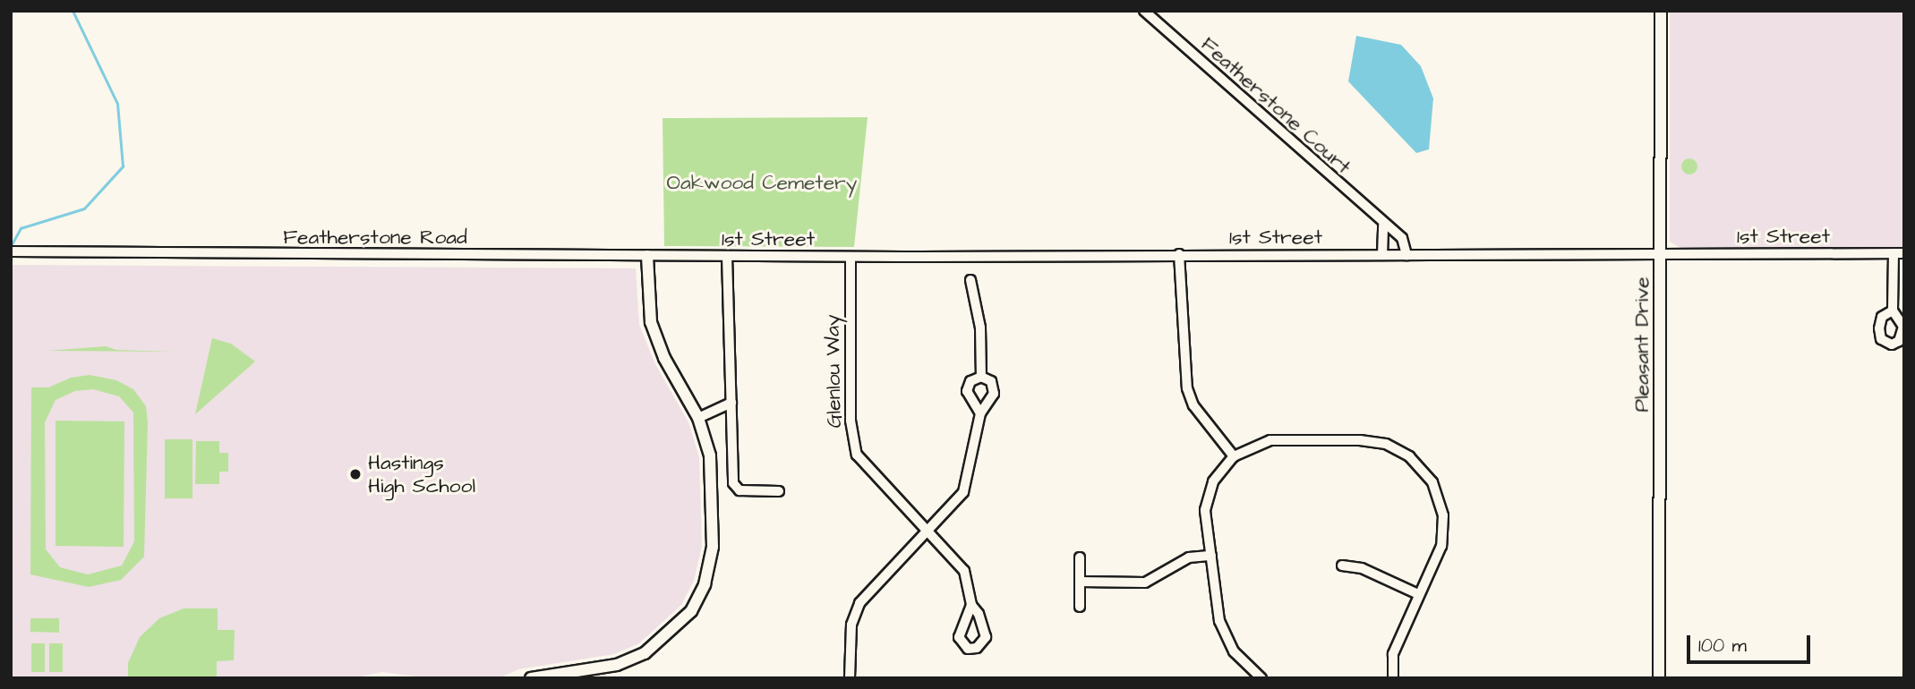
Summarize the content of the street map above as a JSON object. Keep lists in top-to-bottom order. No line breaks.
{"streets":{"street":["Featherstone Court","1st Street","Featherstone Road","Pleasant Drive","Glenlou Way"]},"crossings":[["Featherstone Court","1st Street"],["1st Street","Featherstone Road"],["1st Street","Pleasant Drive"],["1st Street","Glenlou Way"]],"parks":["Oakwood Cemetery"],"places":["Hastings High School"],"scale_bar":"100 m"}
